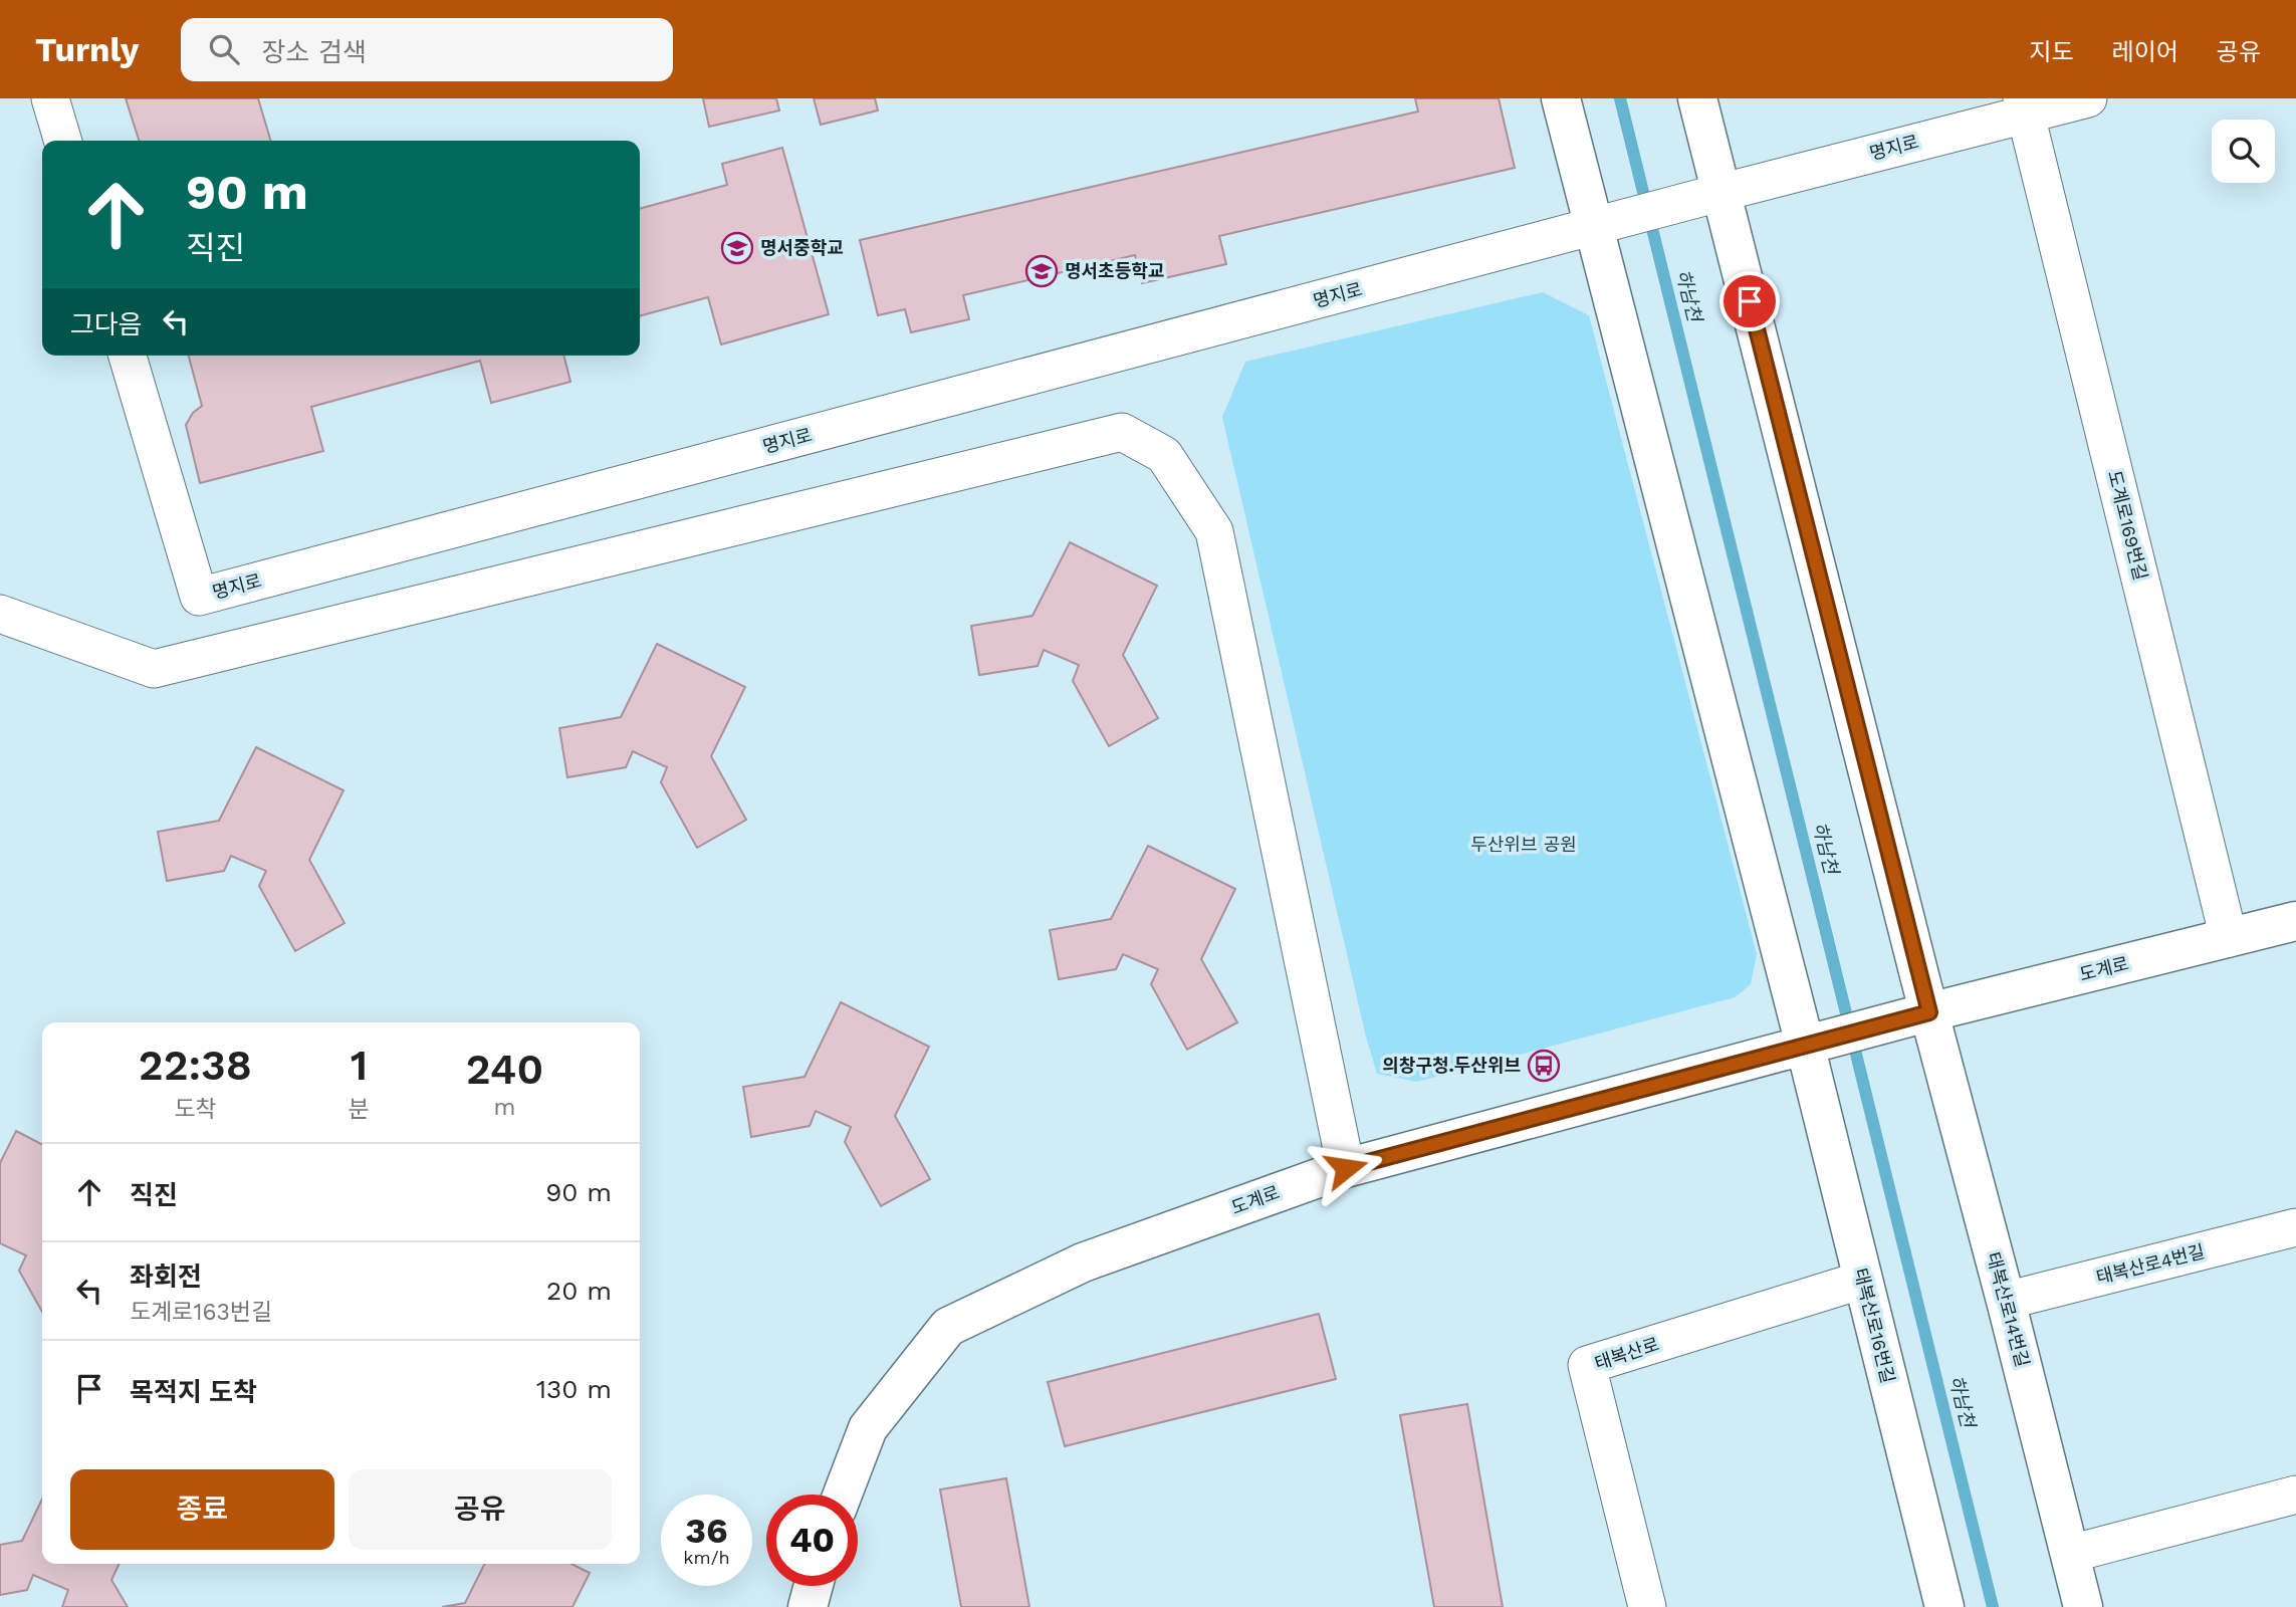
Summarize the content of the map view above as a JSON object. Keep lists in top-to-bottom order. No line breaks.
{"streets":{"street":["명지로","도계로169번길","도계로","태복산로4번길","태복산로14번길","태복산로16번길","태복산로"]},"crossings":[["명지로","도계로169번길"],["명지로","태복산로14번길"],["명지로","태복산로16번길"],["도계로169번길","도계로"],["도계로","태복산로14번길"],["도계로","태복산로16번길"],["태복산로4번길","태복산로14번길"],["태복산로16번길","태복산로"]],"water":["하남천"],"parks":["두산위브 공원"],"places":{"school or university":["명서중학교","명서초등학교"],"bus stop":["의창구청.두산위브"]},"page":{"header":"Turnly","search":"장소 검색","nav":["지도","레이어","공유"],"turn":["90 m","직진"],"then":"그다음","eta":["22:38","도착","1","분","240","m"],"list":[{"name":"직진","value":"90 m"},{"name":"좌회전","note":"도계로163번길","value":"20 m"},{"name":"목적지 도착","value":"130 m"}],"buttons":["종료","공유"],"speed":"36 km/h","limit":"40"}}
